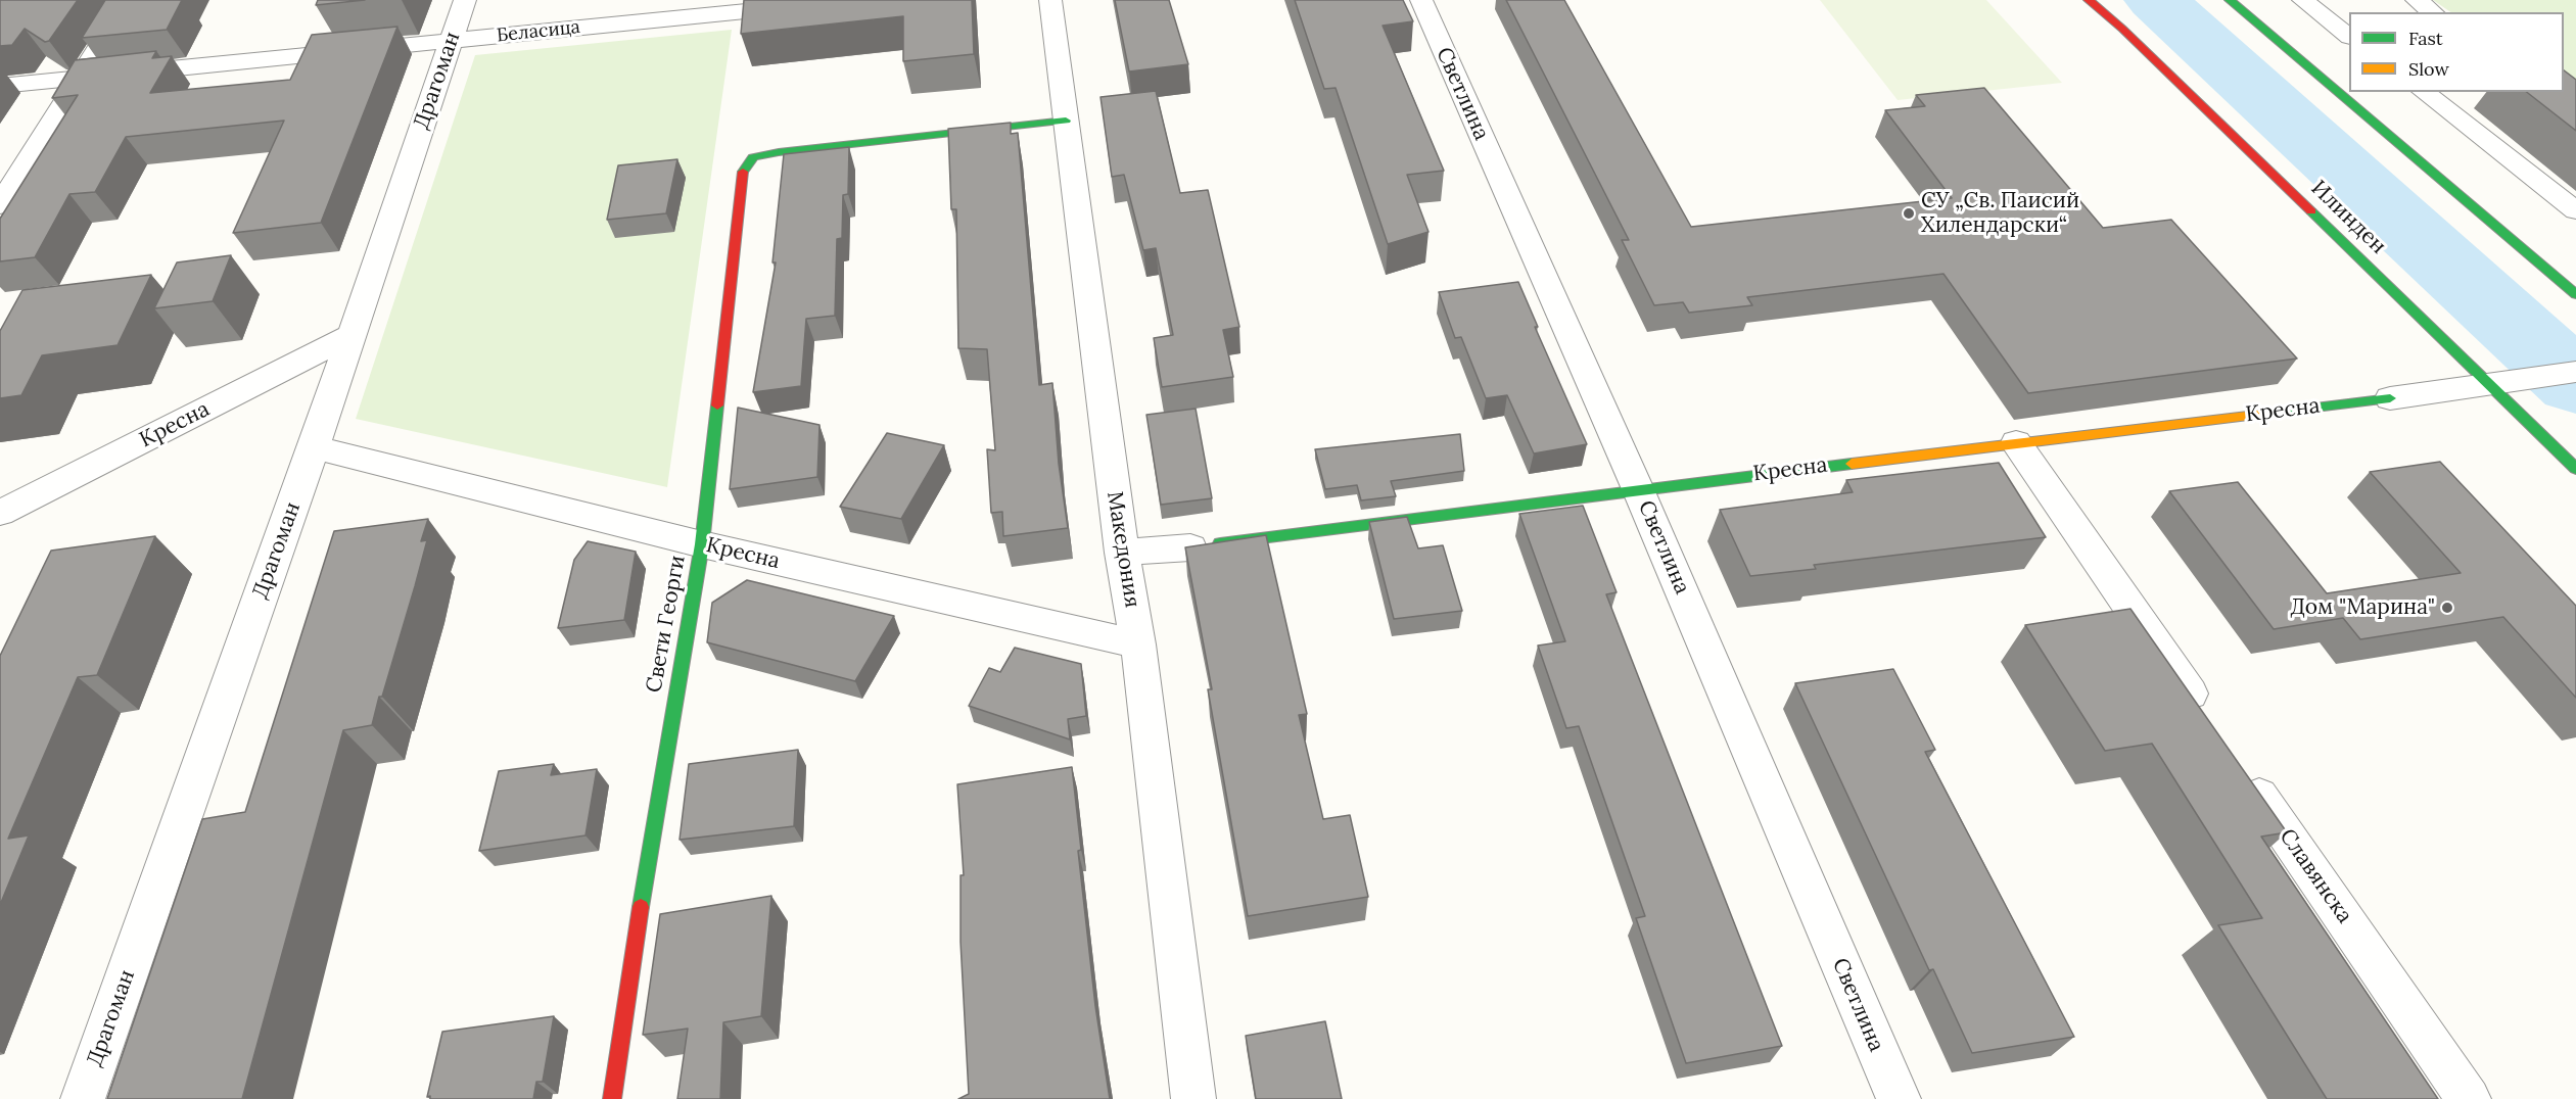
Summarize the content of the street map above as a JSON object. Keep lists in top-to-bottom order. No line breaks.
{"streets":{"street":["Беласица","Драгоман","Светлина","Илинден","Кресна","Македония","Свети Георги","Славянска"]},"crossings":[["Беласица","Драгоман"],["Драгоман","Кресна"],["Светлина","Кресна"],["Кресна","Македония"],["Кресна","Свети Георги"],["Македония","Свети Георги"]],"places":["СУ „Св. Паисий Хилендарски“","Дом \"Марина\""],"legend":["Fast","Slow"]}
